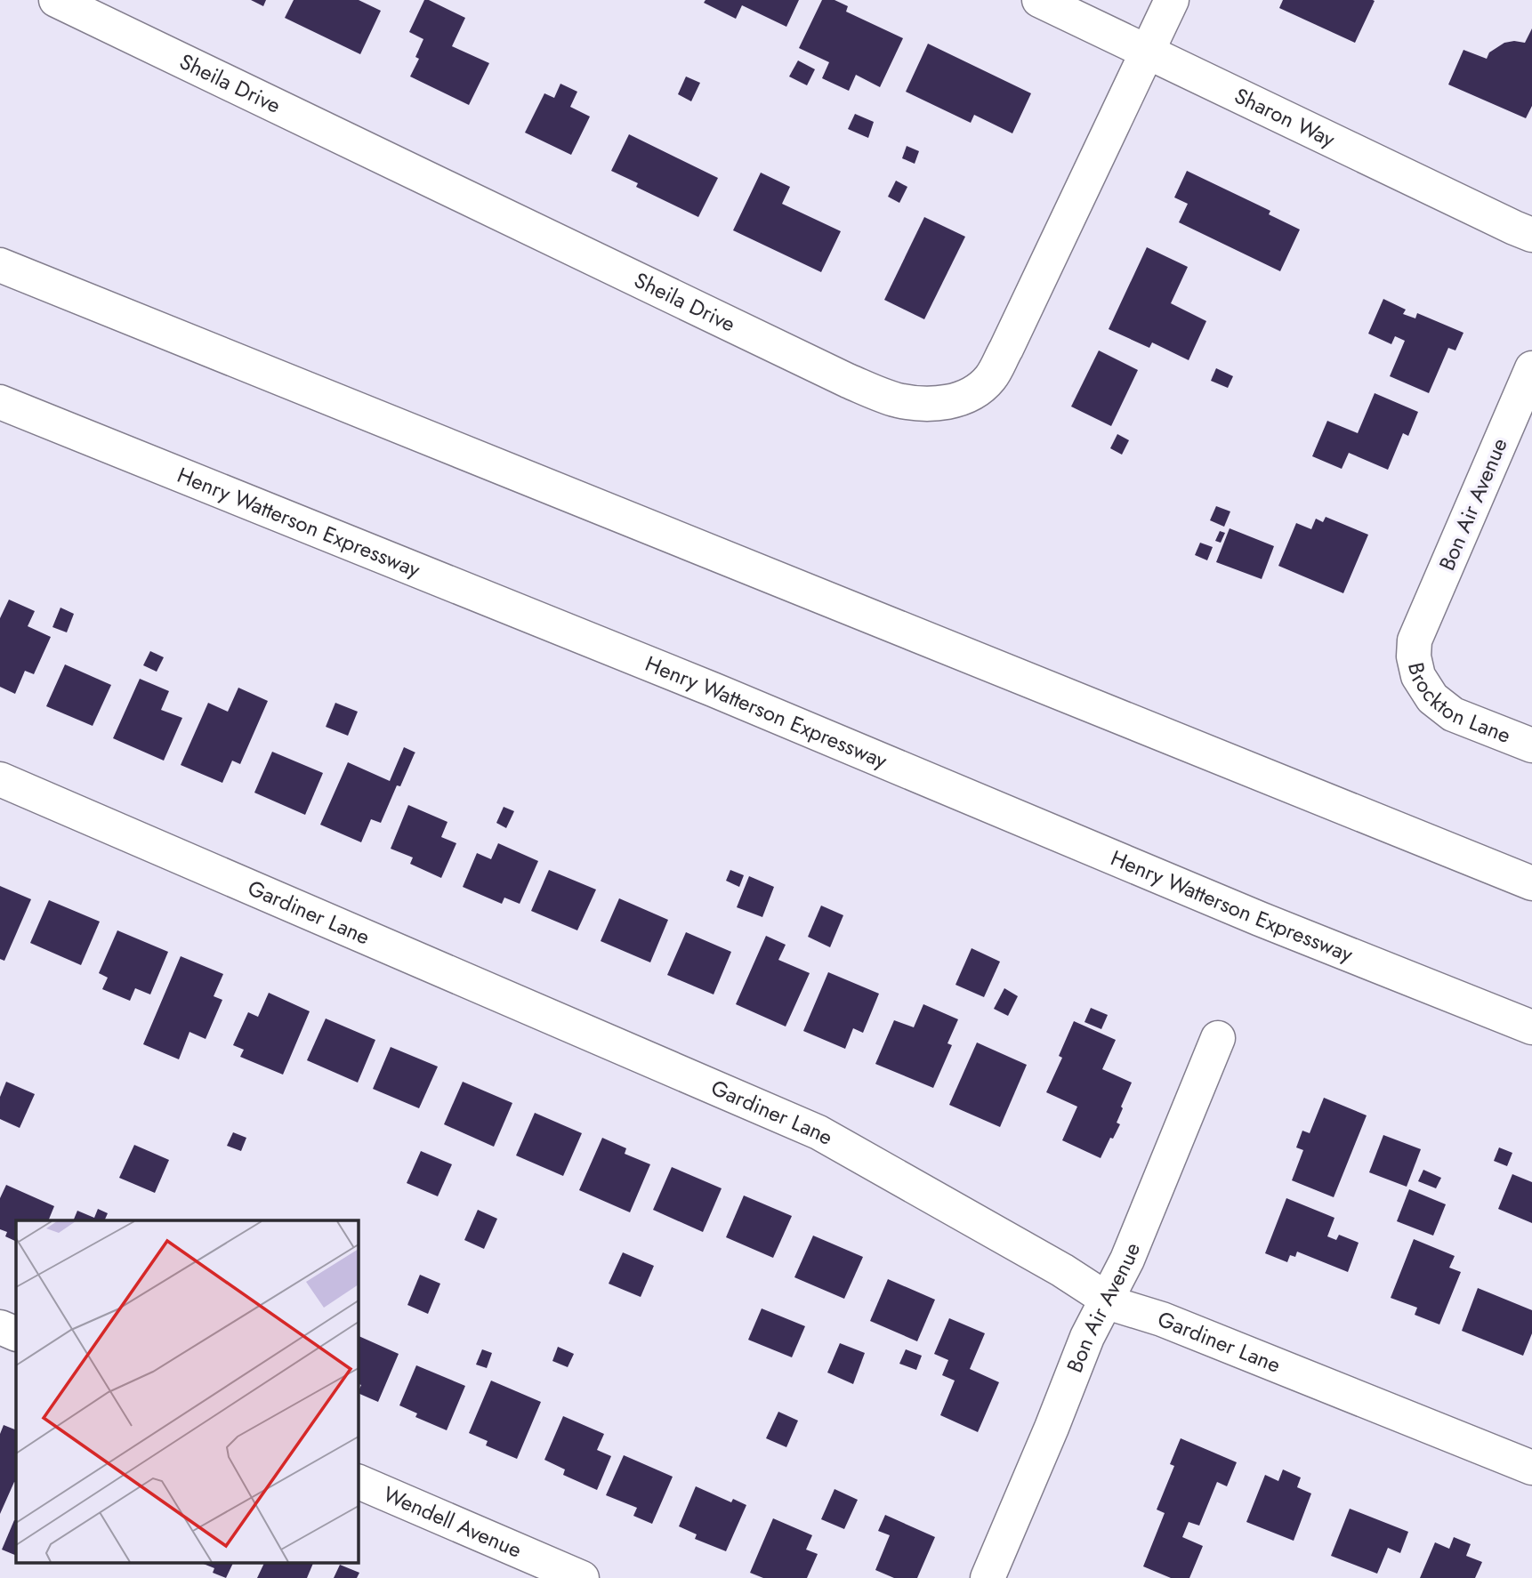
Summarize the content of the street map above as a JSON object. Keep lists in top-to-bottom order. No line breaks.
{"streets":{"main road":["Sheila Drive","Sharon Way","Bon Air Avenue","Henry Watterson Expressway","Brockton Lane","Gardiner Lane","Wendell Avenue"]},"crossings":[["Sheila Drive","Sharon Way"],["Bon Air Avenue","Brockton Lane"],["Bon Air Avenue","Gardiner Lane"]]}
